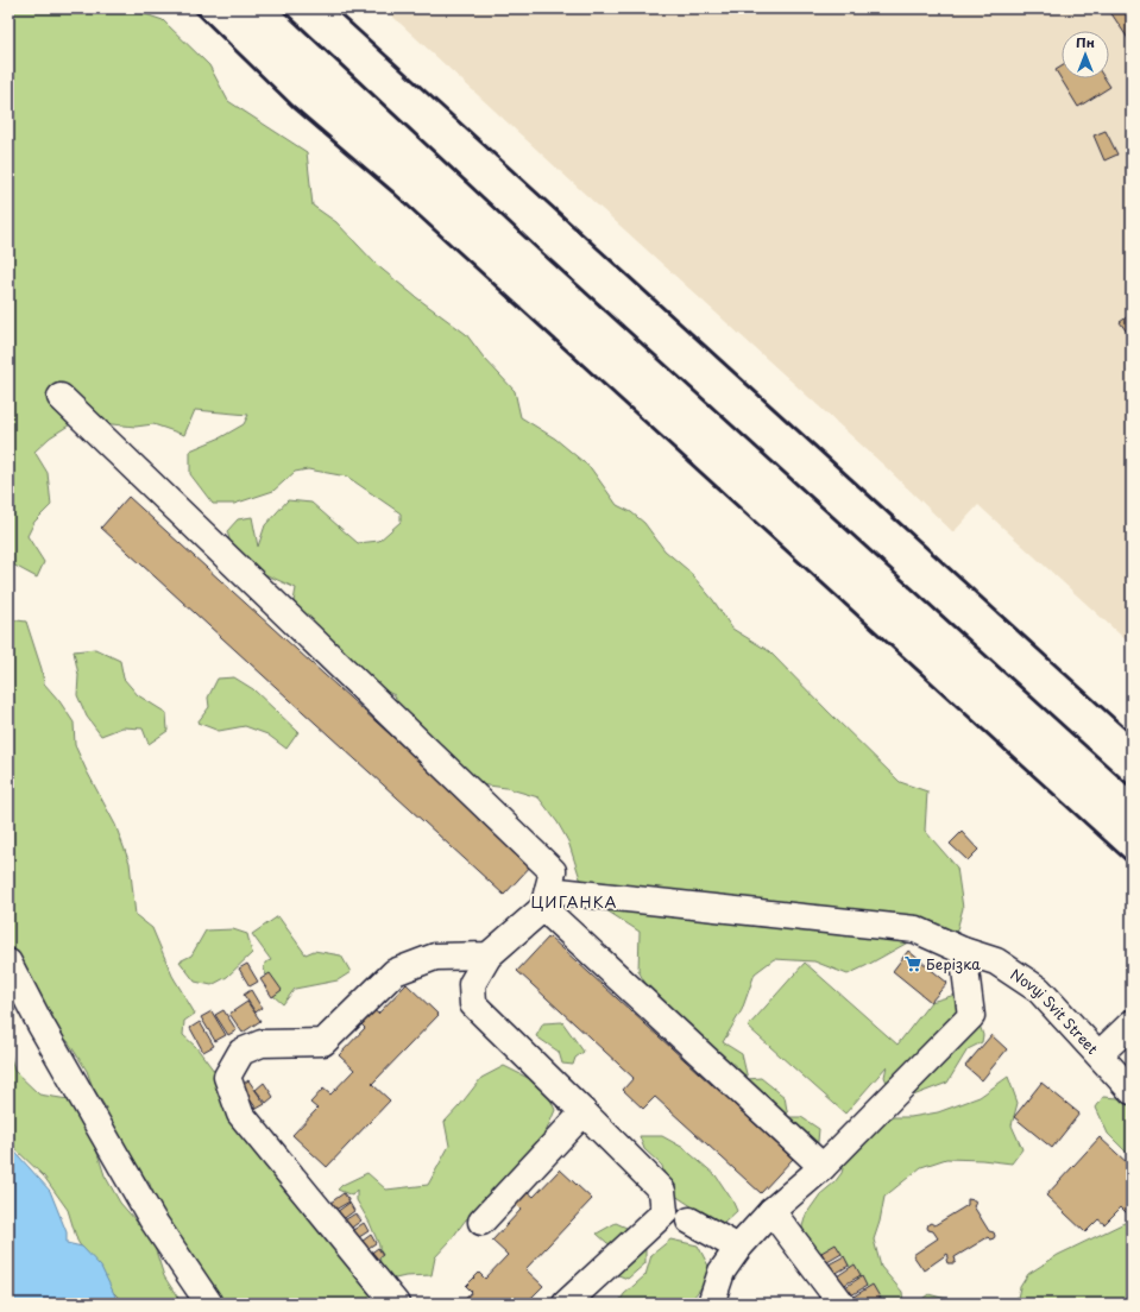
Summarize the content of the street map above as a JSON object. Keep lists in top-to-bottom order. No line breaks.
{"streets":{"street":["Novyi Svit Street"]},"districts":["ЦИГАНКА"],"places":{"supermarket":["Берізка"]},"north":"top"}
